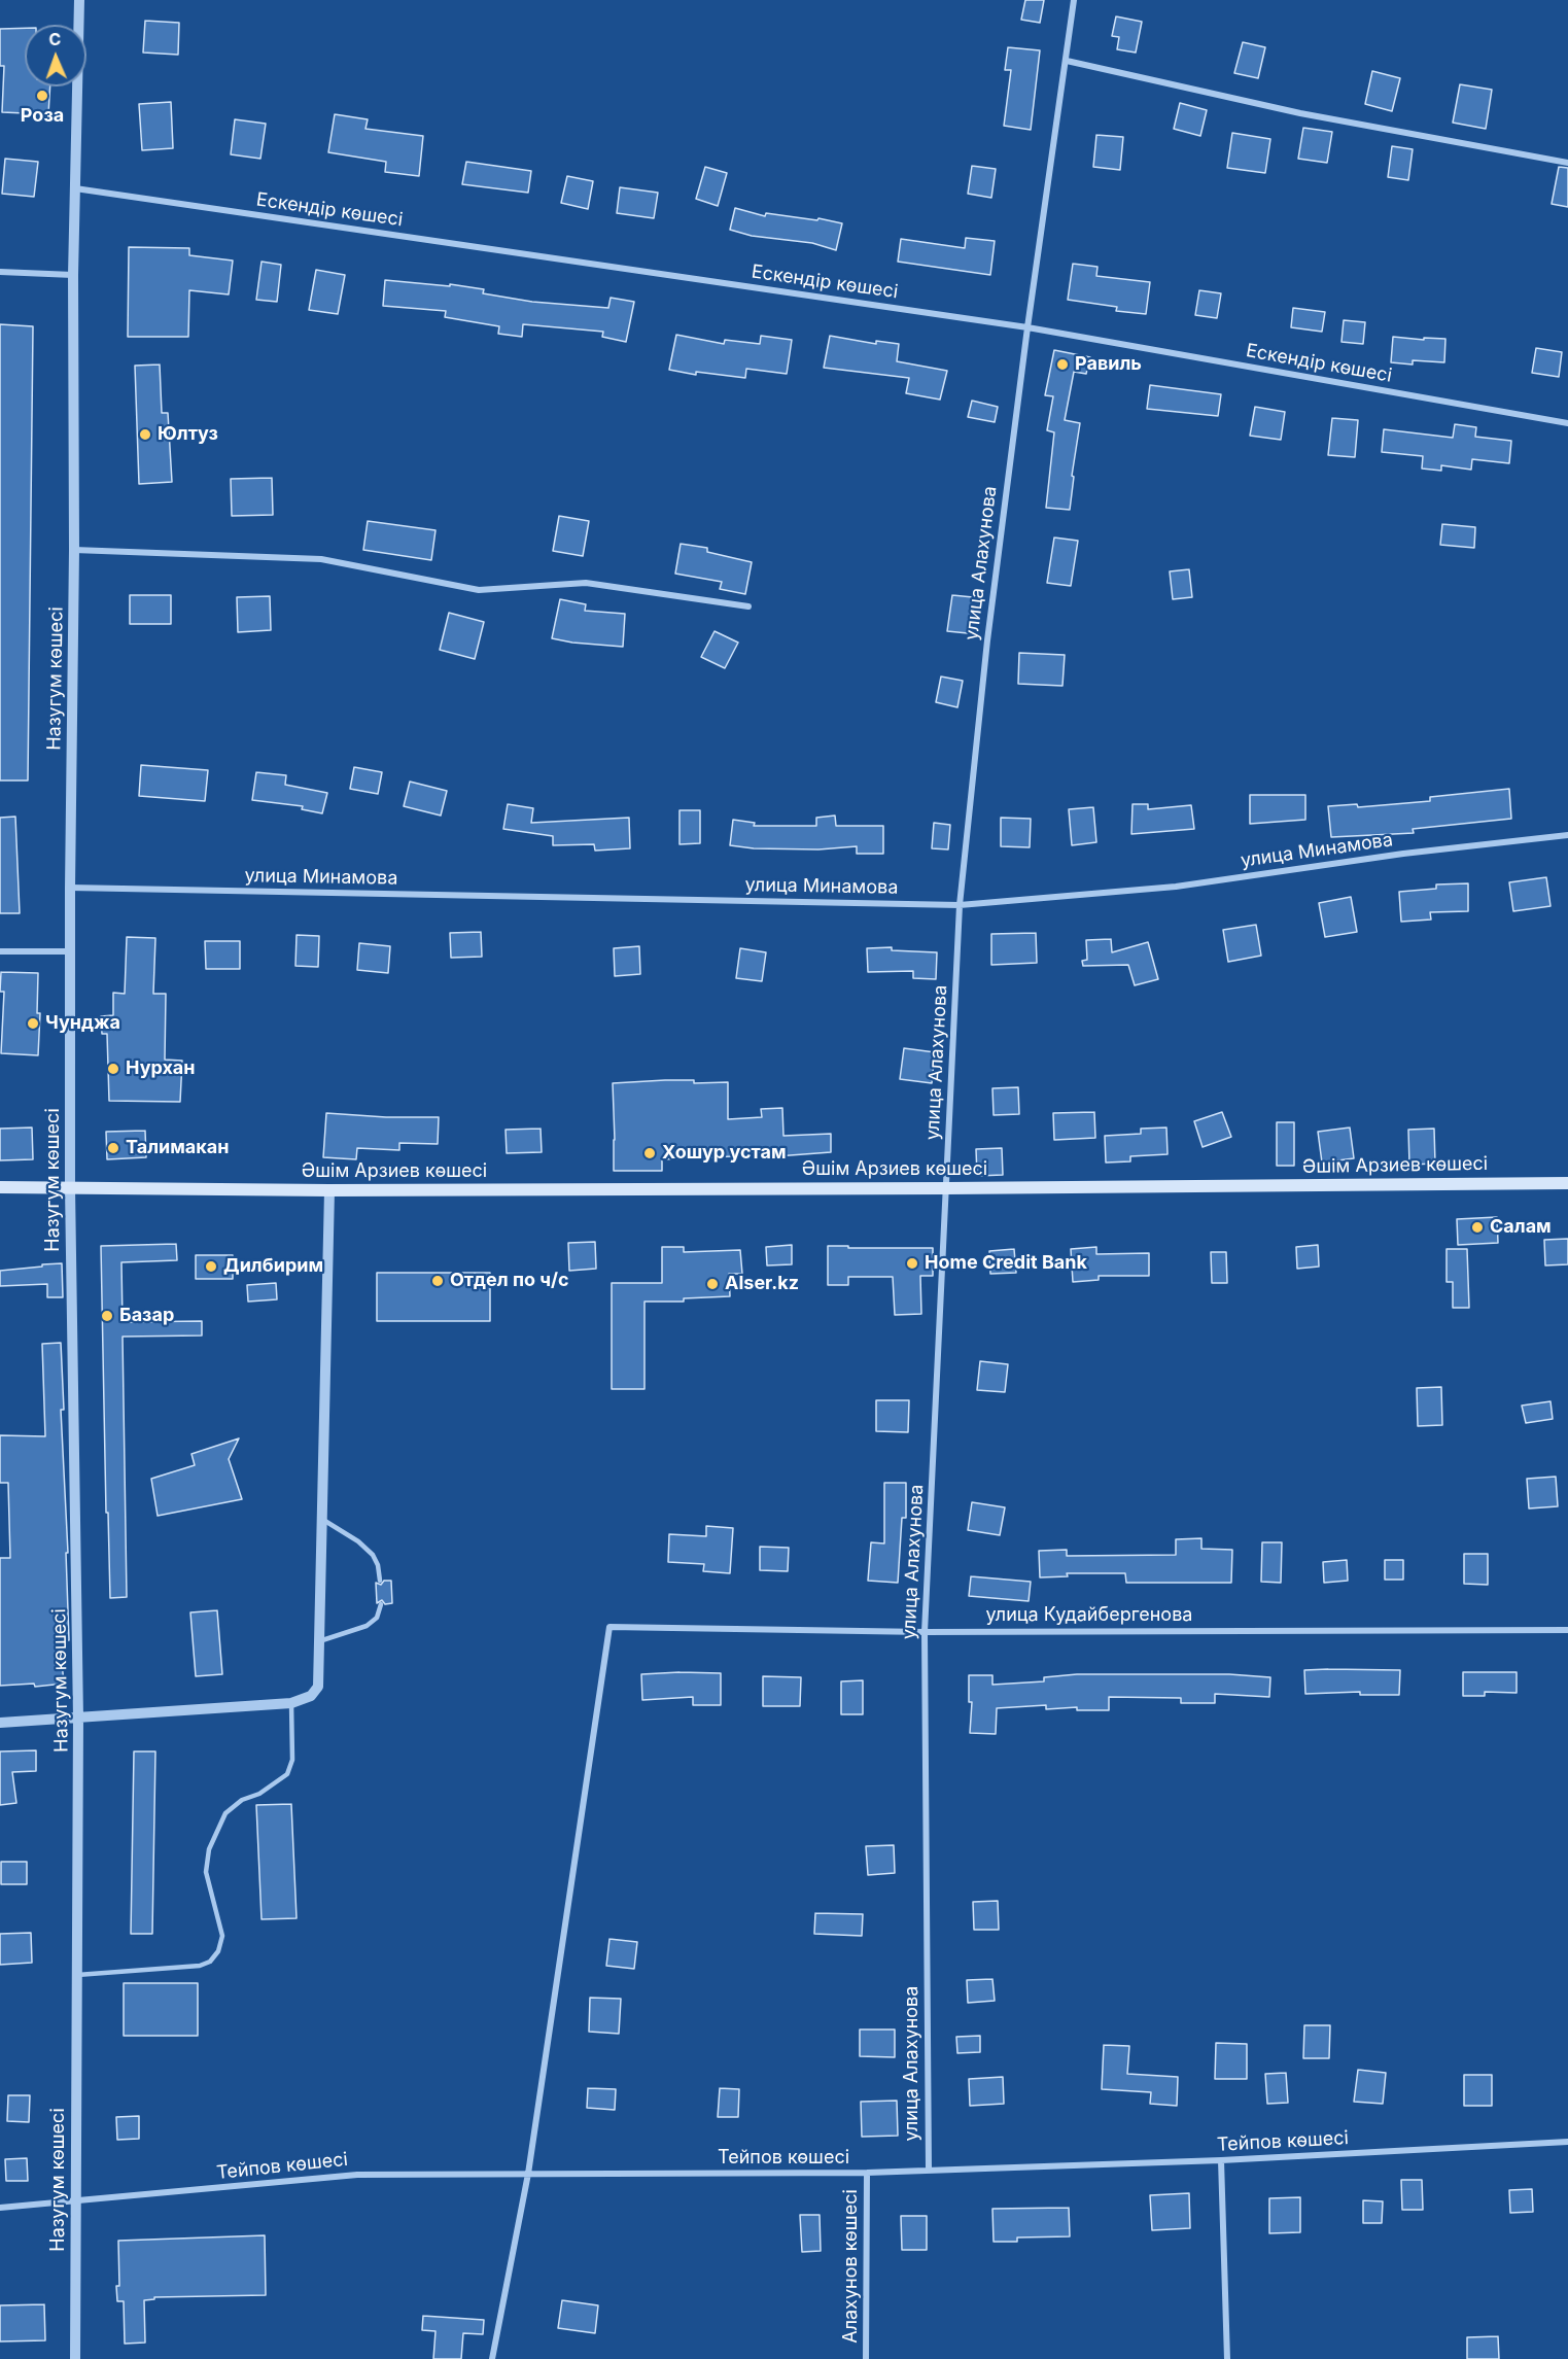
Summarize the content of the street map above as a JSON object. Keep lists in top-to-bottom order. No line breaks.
{"streets":{"main road":["Әшім Арзиев көшесі"],"street":["Ескендір көшесі","улица Алахунова","Назугум көшесі","улица Минамова","улица Кудайбергенова","Тейпов көшесі","Алахунов көшесі"]},"crossings":[["Ескендір көшесі","улица Алахунова"],["Ескендір көшесі","Назугум көшесі"],["улица Алахунова","улица Минамова"],["улица Алахунова","Әшім Арзиев көшесі"],["улица Алахунова","улица Кудайбергенова"],["улица Алахунова","Тейпов көшесі"],["Назугум көшесі","улица Минамова"],["Назугум көшесі","Әшім Арзиев көшесі"],["Назугум көшесі","Тейпов көшесі"],["улица Кудайбергенова","Тейпов көшесі"],["Тейпов көшесі","Алахунов көшесі"]],"places":["Роза","Равиль","Юлтуз","Чунджа","Нурхан","Талимакан","Хошур устам","Салам","Home Credit Bank","Дилбирим","Отдел по ч/с","Alser.kz","Базар"],"north":"top"}
